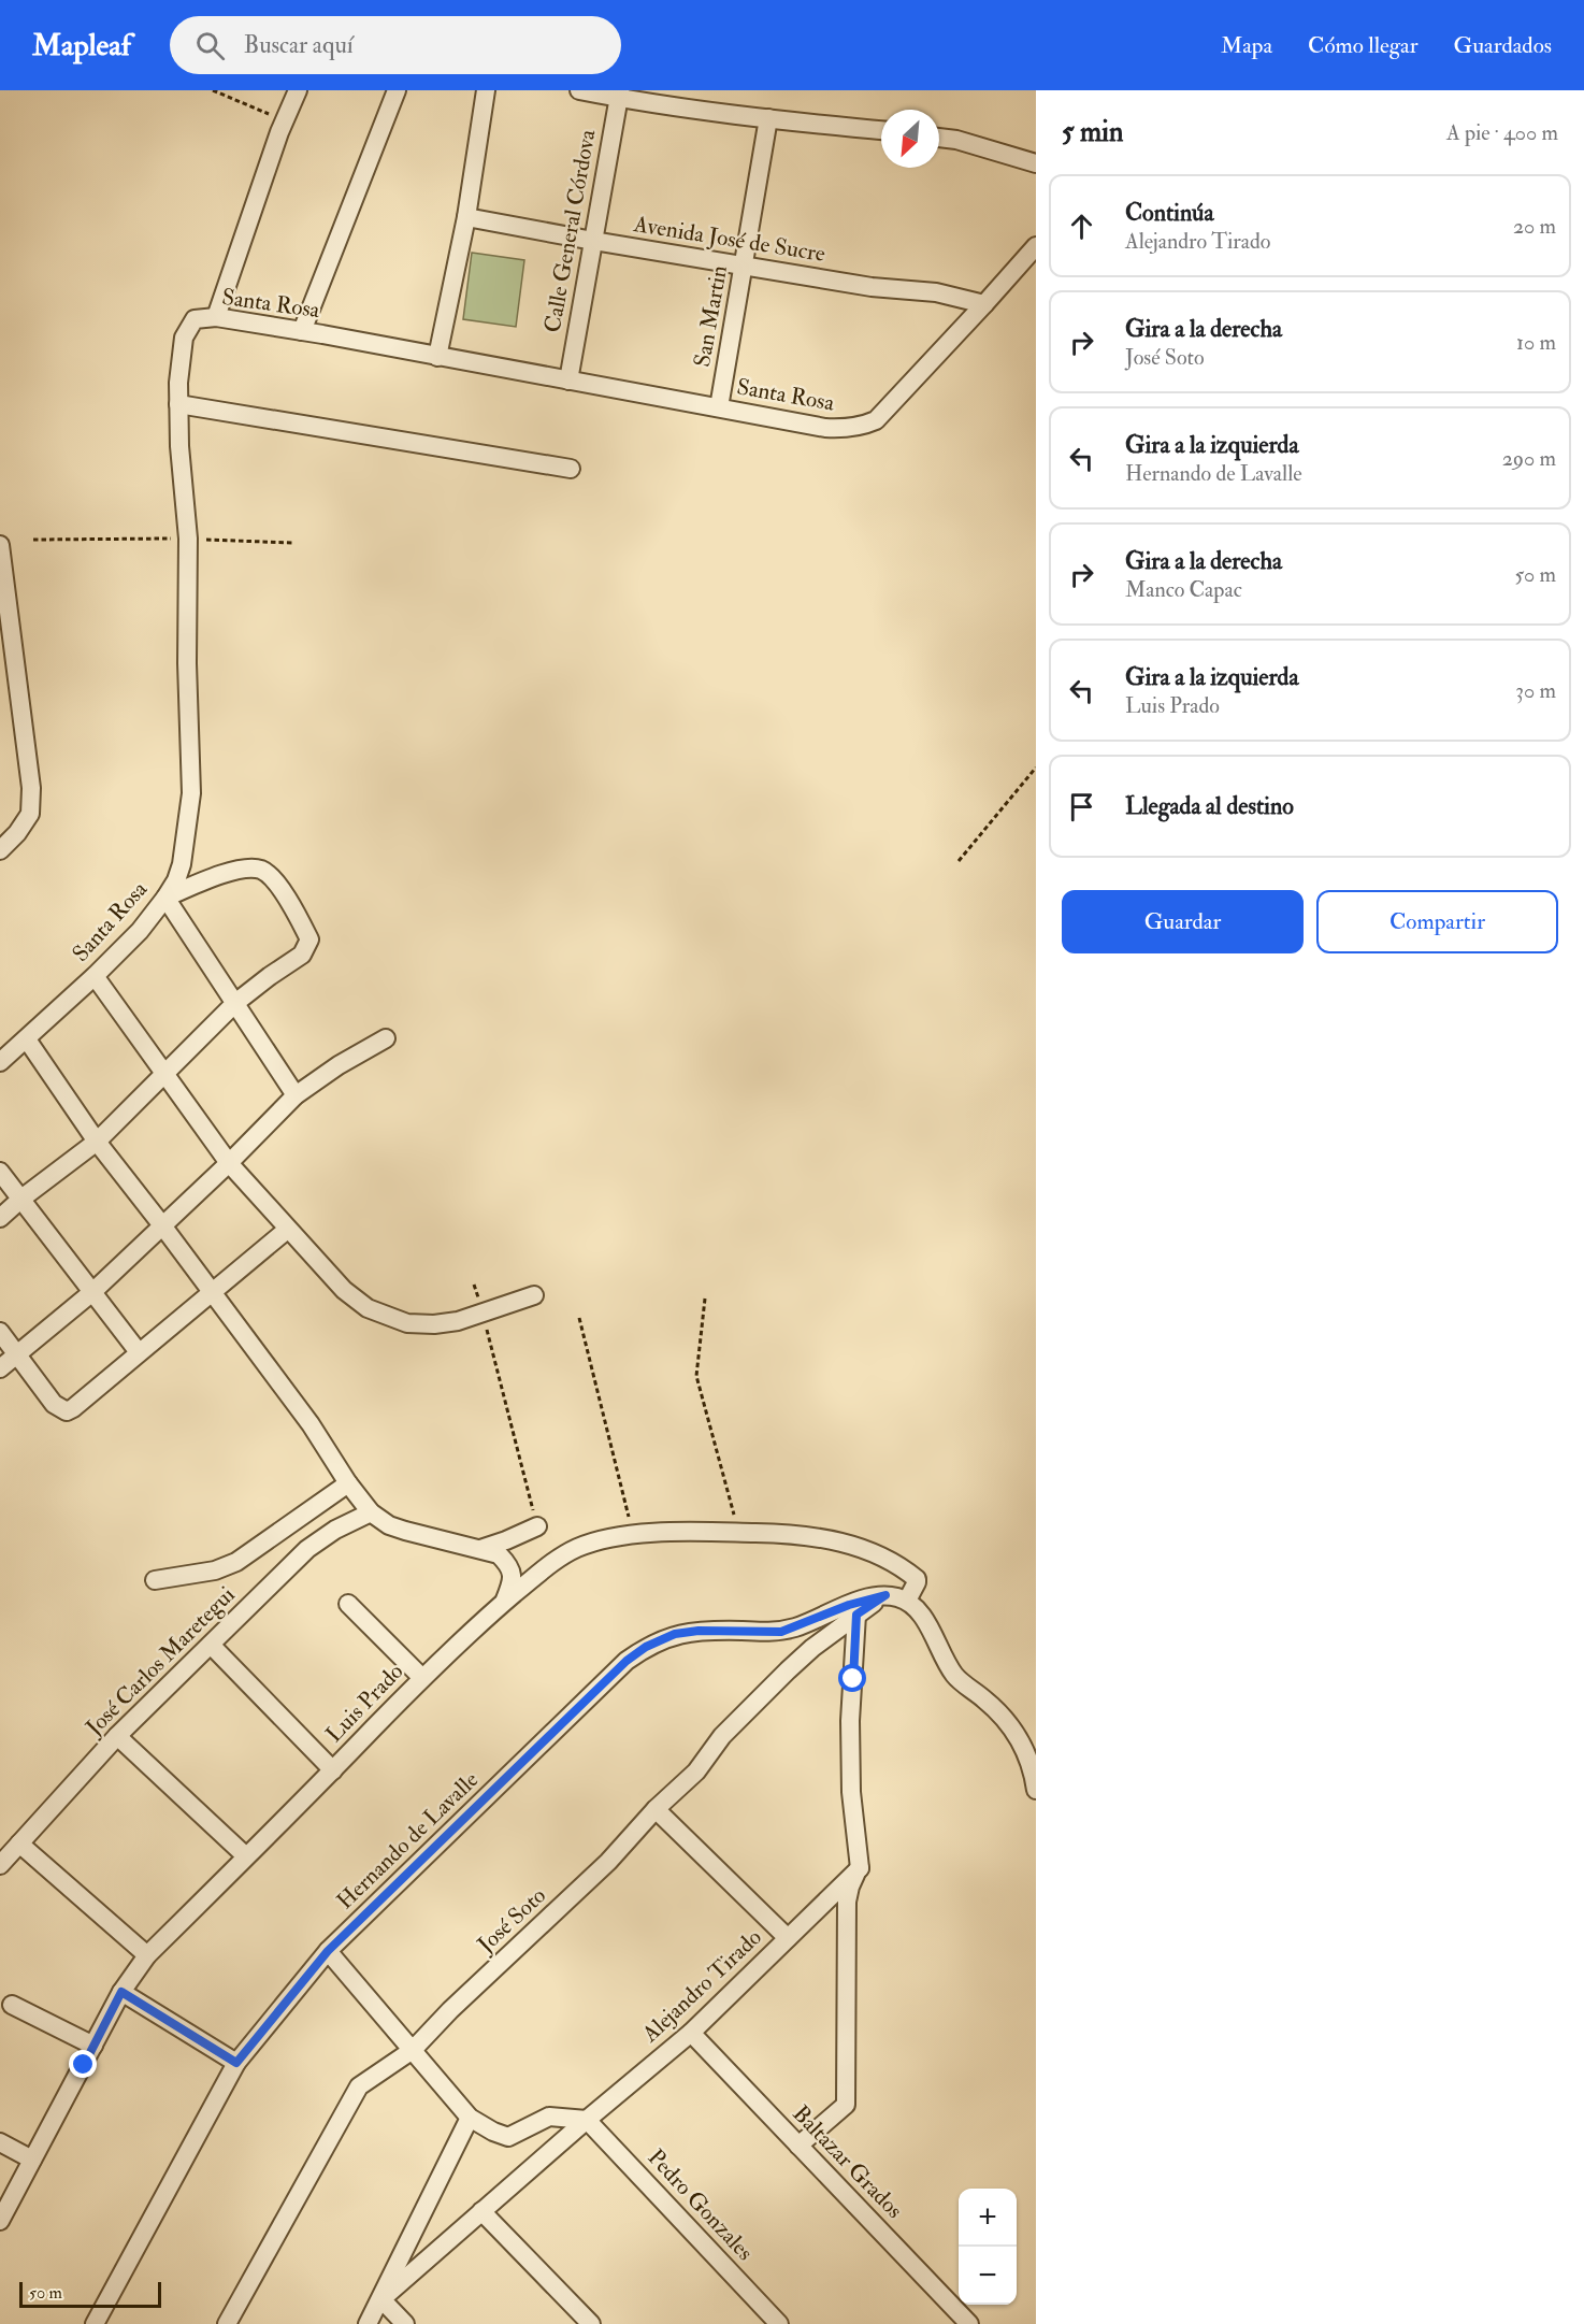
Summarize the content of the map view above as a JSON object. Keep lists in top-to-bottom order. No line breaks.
{"streets":{"street":["Calle General Córdova","Avenida José de Sucre","Santa Rosa","San Martin","José Carlos Maretegui","Luis Prado","Hernando de Lavalle","José Soto","Alejandro Tirado","Baltazar Grados","Pedro Gonzales"]},"crossings":[["Calle General Córdova","Avenida José de Sucre"],["Calle General Córdova","Santa Rosa"],["Avenida José de Sucre","Santa Rosa"],["Avenida José de Sucre","San Martin"],["Santa Rosa","San Martin"],["Luis Prado","Hernando de Lavalle"],["Hernando de Lavalle","José Soto"],["Alejandro Tirado","Baltazar Grados"],["Alejandro Tirado","Pedro Gonzales"]],"scale_bar":"50 m","north":"bottom left","page":{"header":"Mapleaf","search":"Buscar aquí","nav":["Mapa","Cómo llegar","Guardados"],"heading":["5 min","A pie · 400 m"],"list":[["Continúa","Alejandro Tirado","20 m"],["Gira a la derecha","José Soto","10 m"],["Gira a la izquierda","Hernando de Lavalle","290 m"],["Gira a la derecha","Manco Capac","50 m"],["Gira a la izquierda","Luis Prado","30 m"],"Llegada al destino"],"buttons":["Guardar","Compartir"],"map_buttons":["+","−"],"scale":"50 m"}}
